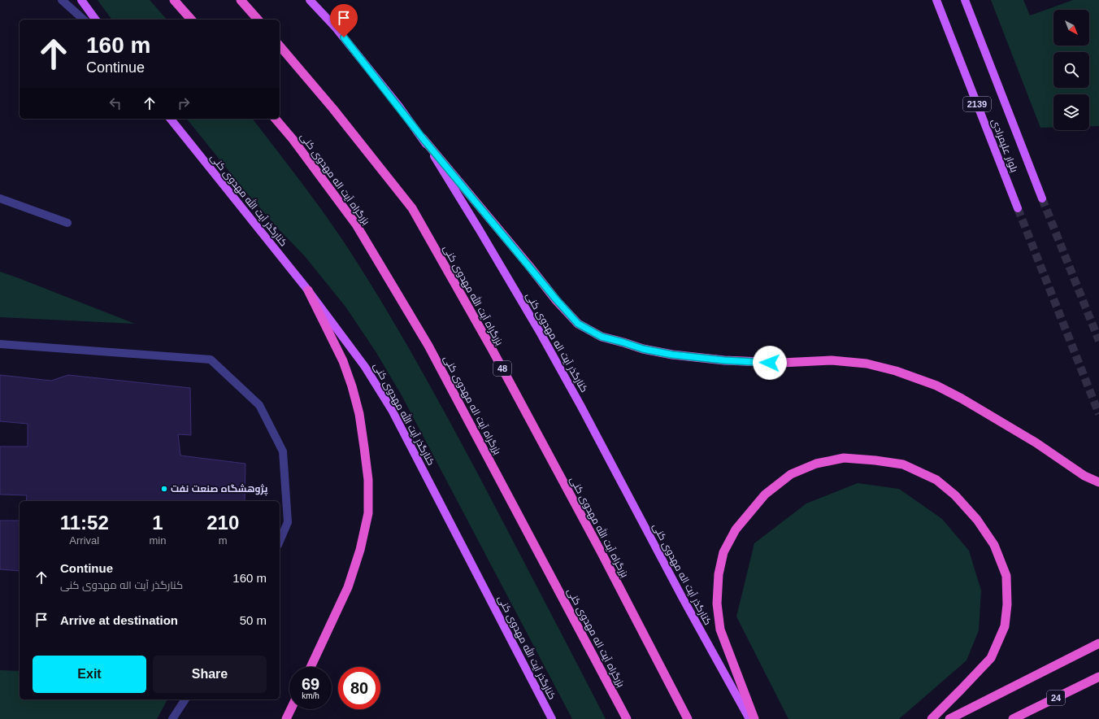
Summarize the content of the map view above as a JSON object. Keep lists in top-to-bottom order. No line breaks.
{"streets":{"highway":["بزرگراه آیت اله مهدوی کنی","بزرگراه آیت الله مهدوی کنی","48","24"],"main road":["2139","بلوار علیمرادی","کنارگذر آیت الله مهدوی کنی","کنارگذر آیت اله مهدوی کنی"]},"places":["پژوهشگاه صنعت نفت"],"north":"bottom right","page":{"turn":["160 m","Continue"],"eta":["11:52","Arrival","1","min","210","m"],"list":[{"name":"Continue","note":"کنارگذر آیت اله مهدوی کنی","value":"160 m"},{"name":"Arrive at destination","value":"50 m"}],"buttons":["Exit","Share"],"speed":"69 km/h","limit":"80"}}
